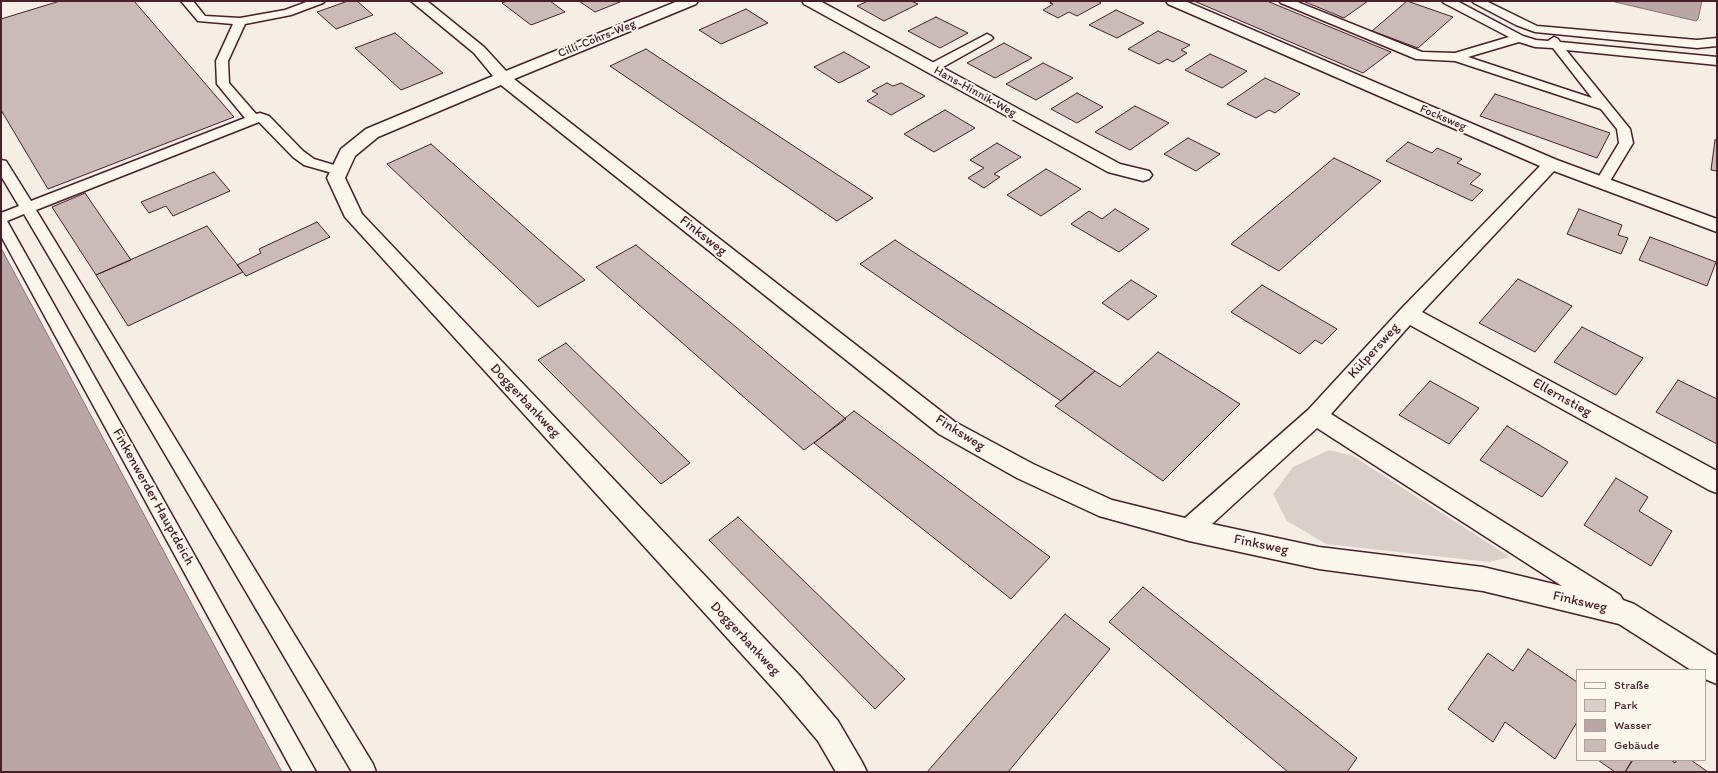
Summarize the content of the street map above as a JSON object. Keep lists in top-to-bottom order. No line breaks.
{"streets":{"street":["Cilli-Cohrs-Weg","Hans-Hinnik-Weg","Focksweg","Finksweg","Külpersweg","Ellernstieg","Doggerbankweg"],"lane":["Finkenwerder Hauptdeich"]},"crossings":[["Cilli-Cohrs-Weg","Finksweg"],["Focksweg","Külpersweg"],["Finksweg","Külpersweg"],["Külpersweg","Ellernstieg"]],"legend":["Straße","Park","Wasser","Gebäude"]}
